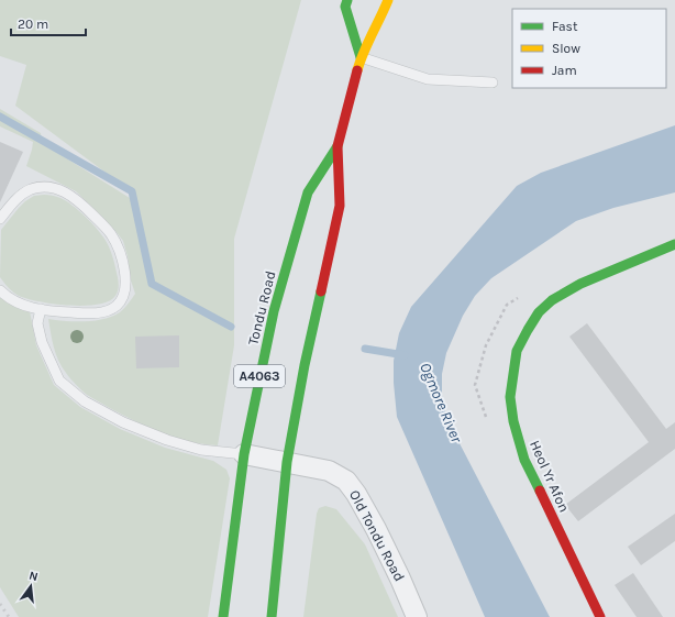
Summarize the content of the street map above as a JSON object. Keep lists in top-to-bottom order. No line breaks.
{"streets":{"main road":["Tondu Road","A4063","Heol Yr Afon"],"street":["Old Tondu Road"]},"crossings":[["Tondu Road","Old Tondu Road"]],"water":["Ogmore River"],"legend":["Fast","Slow","Jam"],"scale_bar":"20 m","north":"top"}
